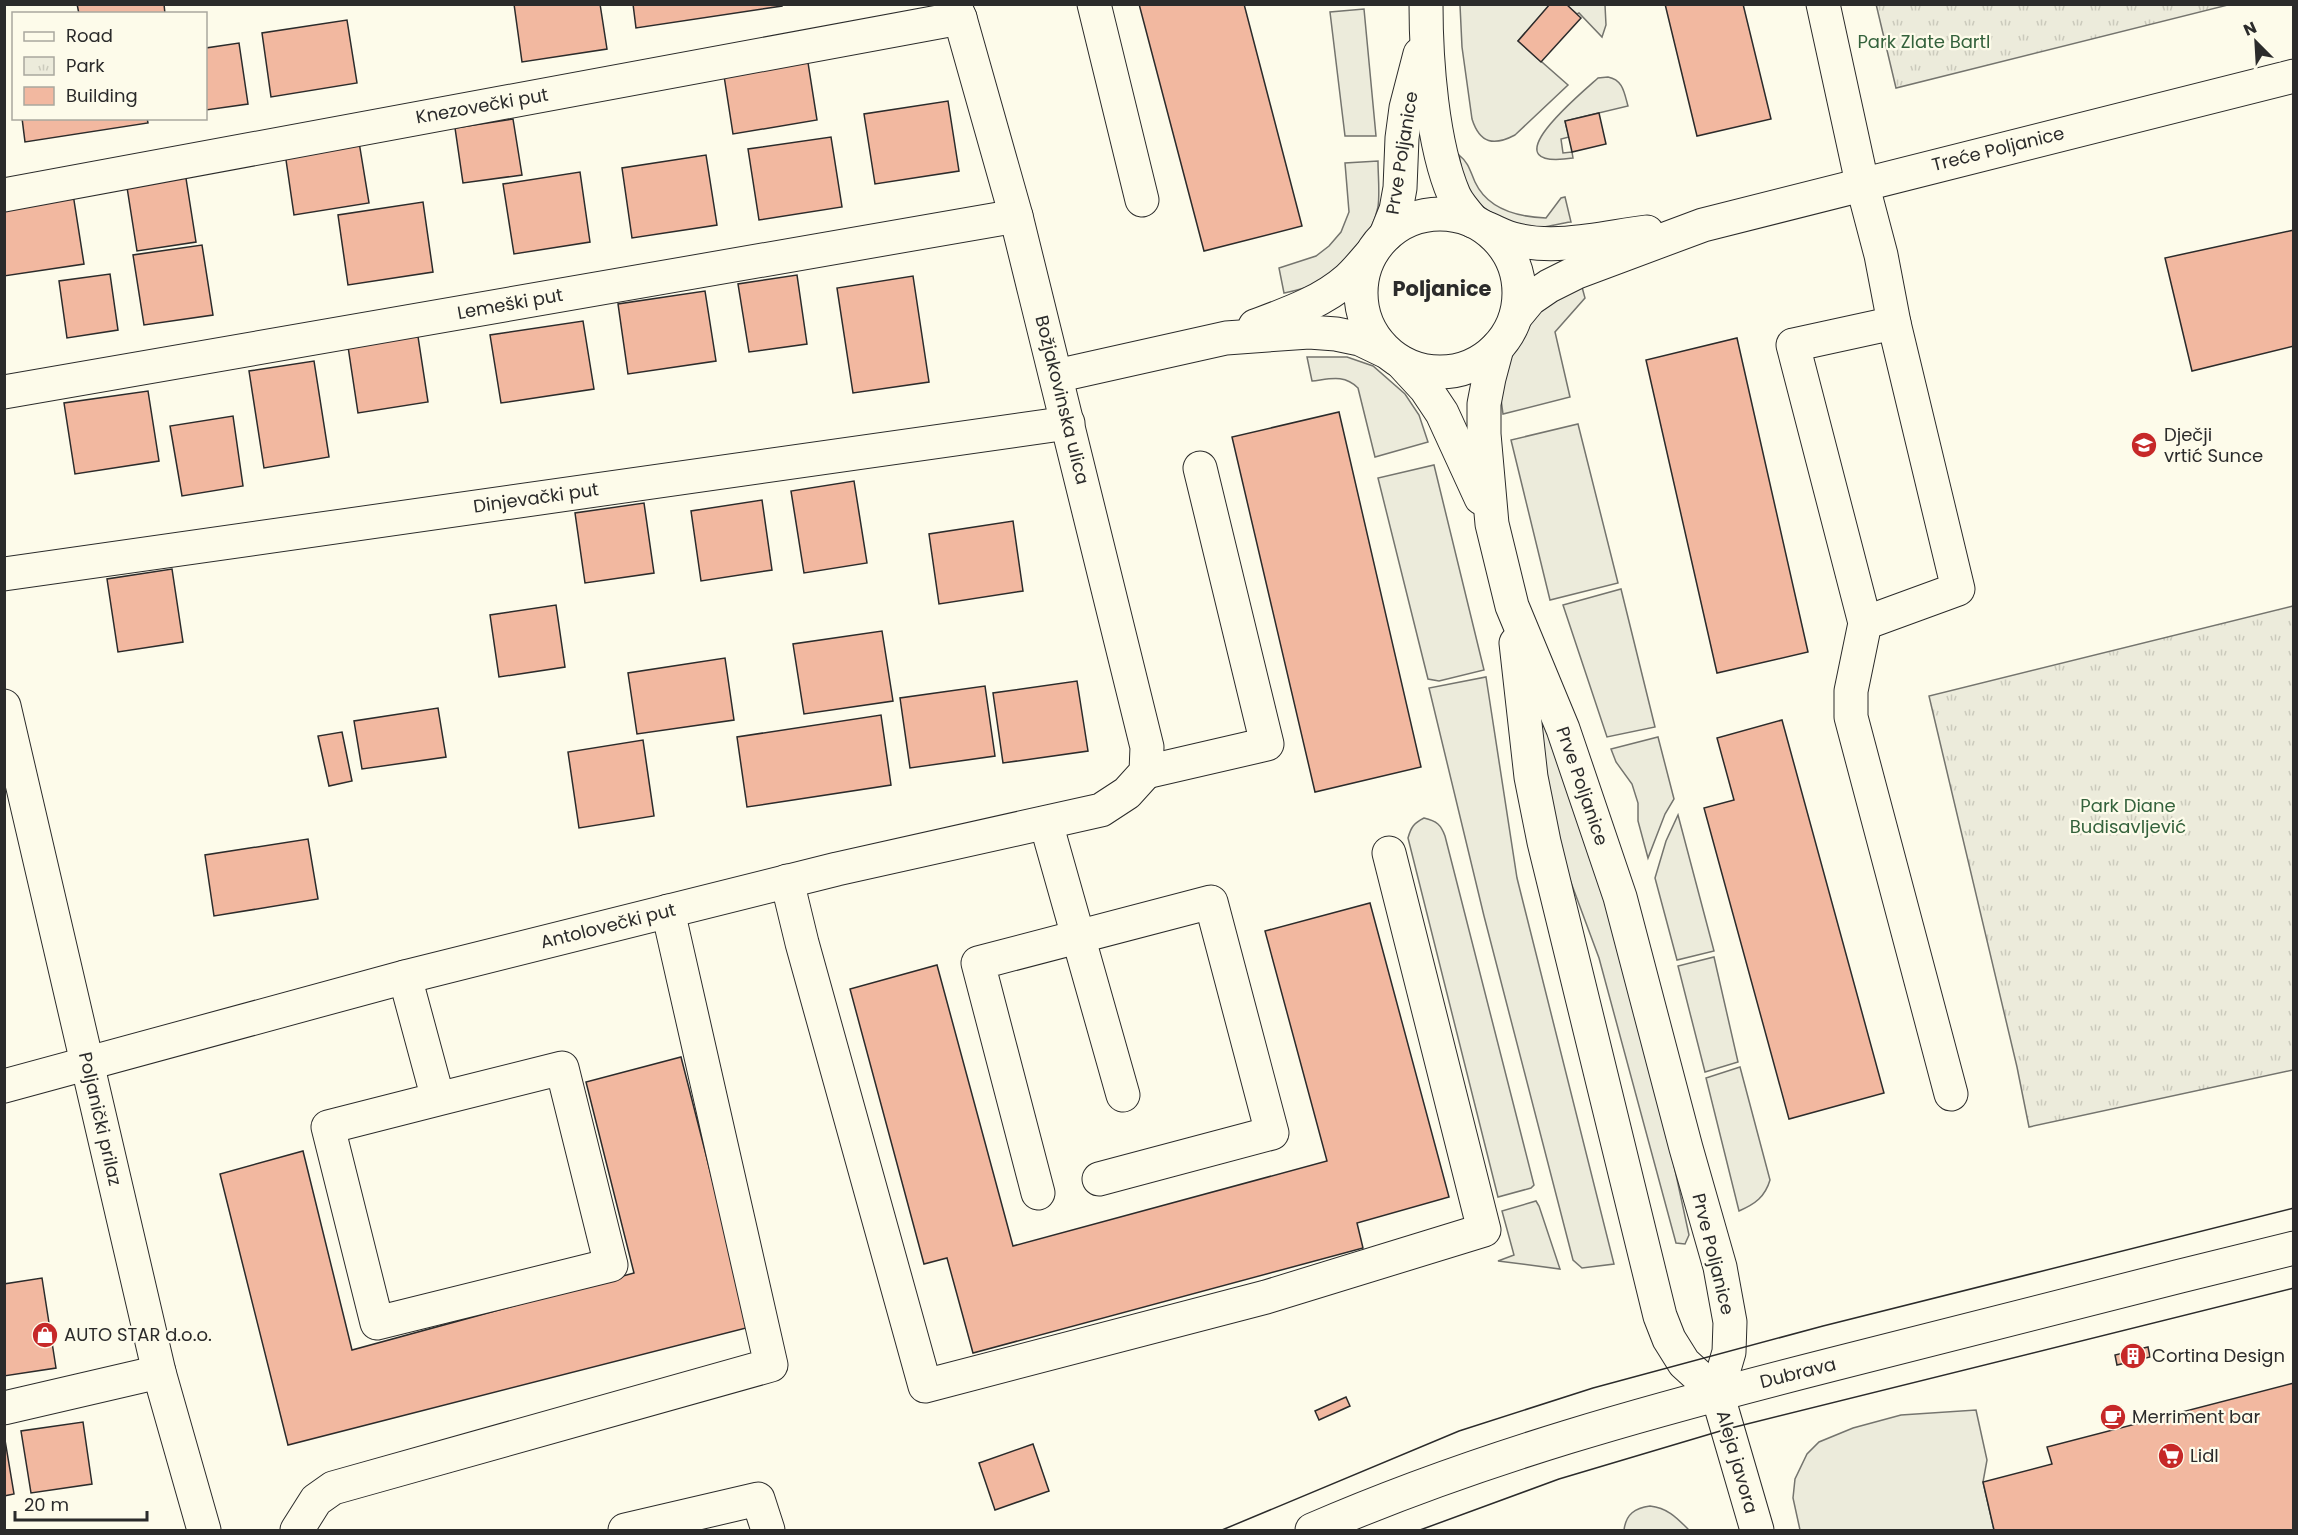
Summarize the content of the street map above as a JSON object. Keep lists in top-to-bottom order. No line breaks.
{"streets":{"street":["Knezovečki put","Treće Poljanice","Prve Poljanice","Lemeški put","Božjakovinska ulica","Dinjevački put","Antolovečki put","Poljanički prilaz","Dubrava","Aleja javora"]},"crossings":[["Knezovečki put","Božjakovinska ulica"],["Treće Poljanice","Prve Poljanice"],["Prve Poljanice","Dubrava"],["Prve Poljanice","Aleja javora"],["Lemeški put","Božjakovinska ulica"],["Božjakovinska ulica","Dinjevački put"],["Božjakovinska ulica","Antolovečki put"],["Antolovečki put","Poljanički prilaz"],["Dubrava","Aleja javora"]],"districts":["Poljanice"],"parks":["Park Zlate Bartl","Park Diane Budisavljević"],"places":{"school or university":["Dječji vrtić Sunce"],"shop":["AUTO STAR d.o.o."],"building":["Cortina Design"],"cafe":["Merriment bar"],"supermarket":["Lidl"]},"legend":["Road","Park","Building"],"scale_bar":"20 m","north":"top left"}
